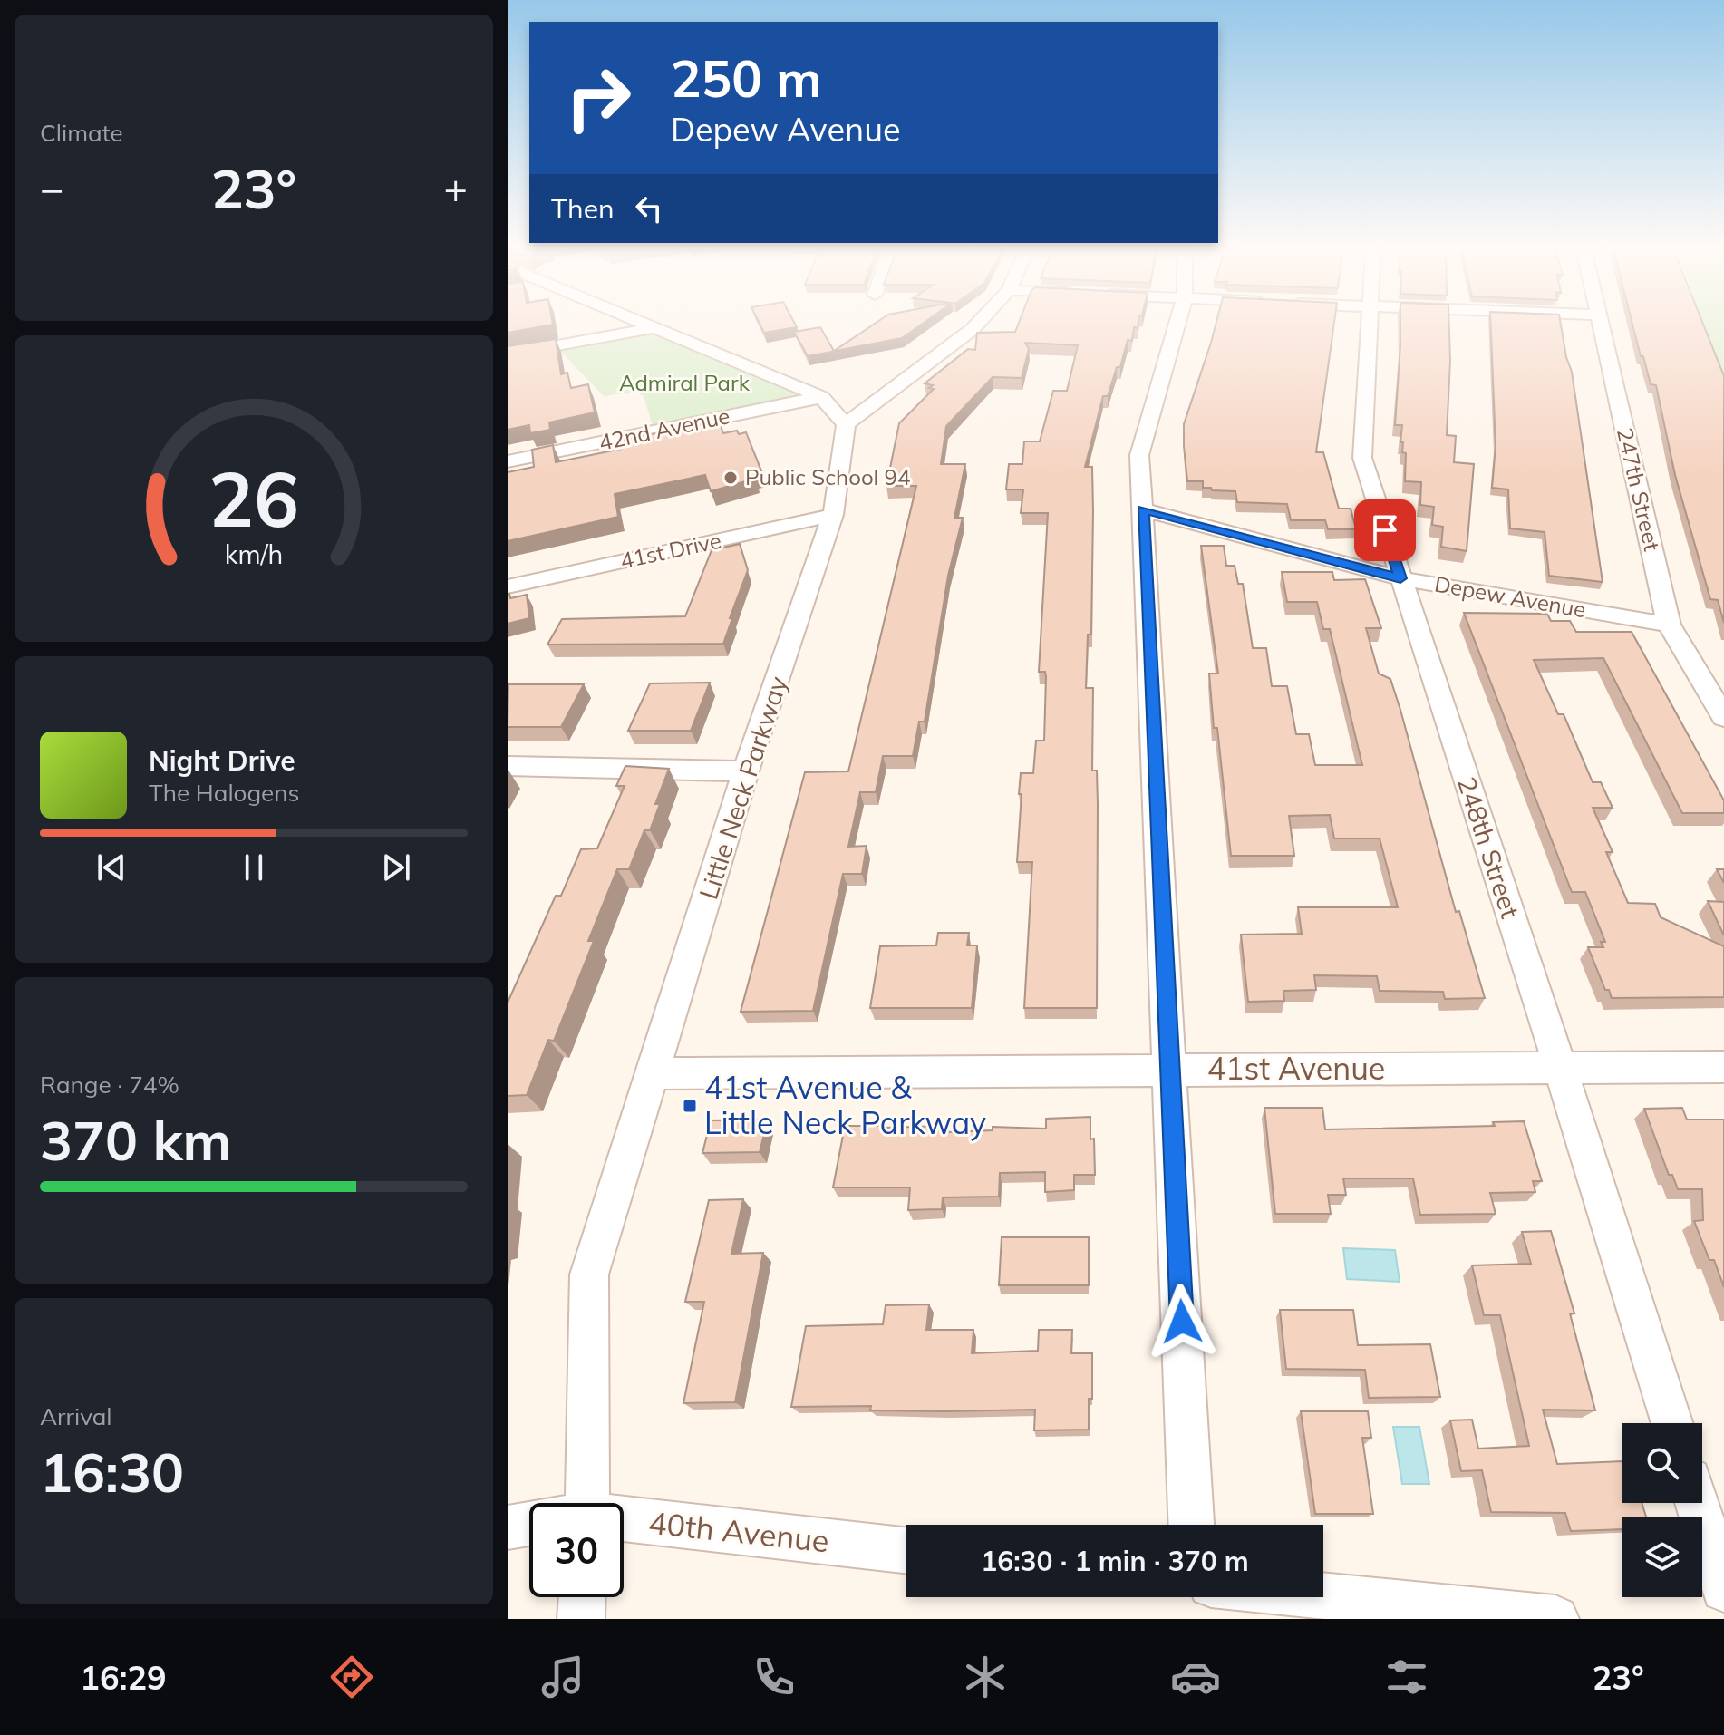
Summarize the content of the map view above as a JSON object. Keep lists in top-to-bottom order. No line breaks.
{"streets":{"street":["42nd Avenue","247th Street","41st Drive","Depew Avenue","Little Neck Parkway","248th Street","41st Avenue","40th Avenue"]},"crossings":[["247th Street","Depew Avenue"],["41st Drive","Little Neck Parkway"],["Depew Avenue","248th Street"],["Little Neck Parkway","41st Avenue"],["248th Street","41st Avenue"]],"parks":["Admiral Park"],"places":{"other":["Public School 94"],"transit":["41st Avenue & Little Neck Parkway"]},"page":{"tile":["Climate",["Range · 74%","370 km"],["Arrival","16:30"]],"turn":["250 m","Depew Avenue"],"heat":["−","23°","+"],"then":"Then","song":["Night Drive","The Halogens"],"limit":"30","trip":"16:30 · 1 min · 370 m","tabs":["16:29","23°"],"gauge":["26","km/h"]}}
